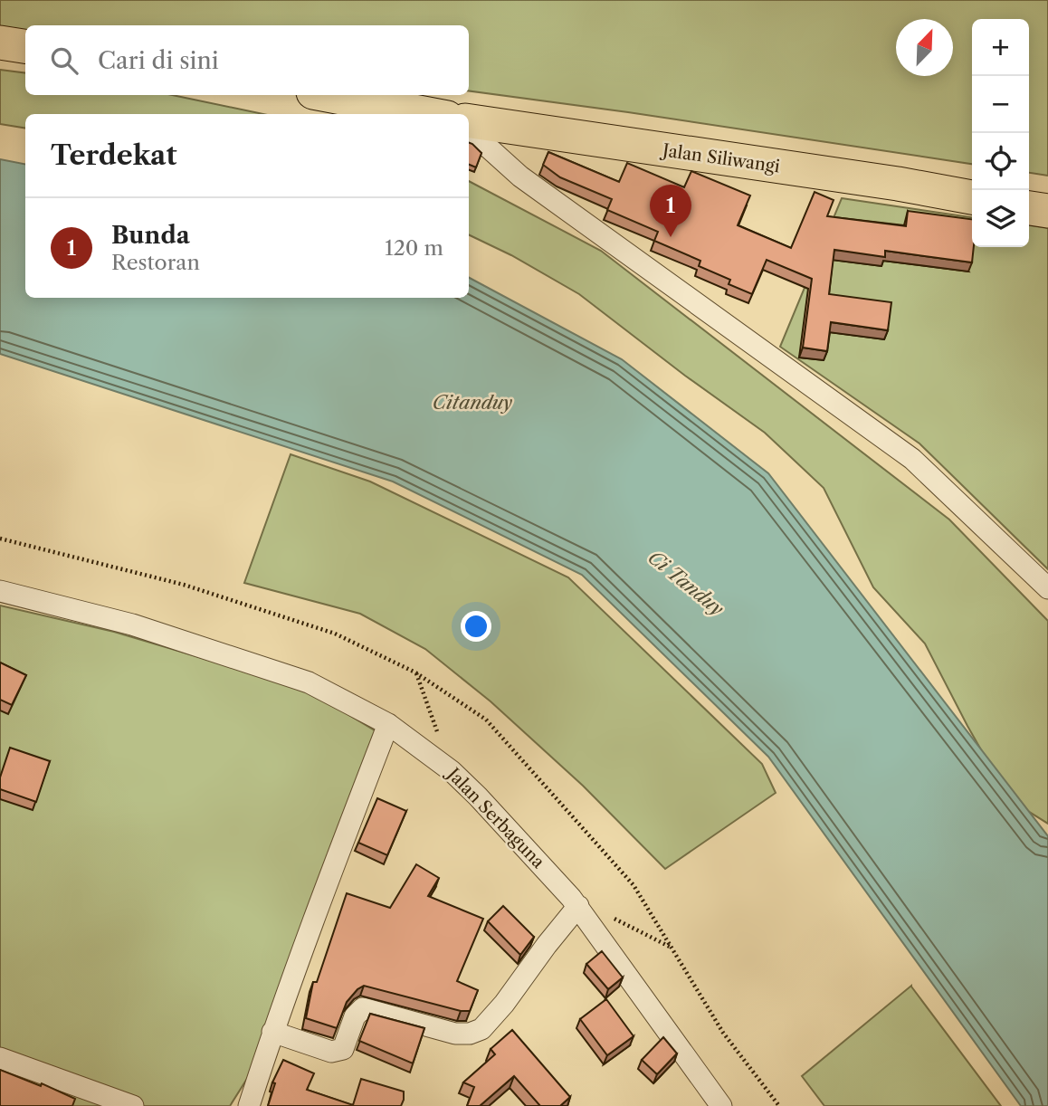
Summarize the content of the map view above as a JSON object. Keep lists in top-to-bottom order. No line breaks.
{"streets":{"highway":["Jalan Siliwangi"],"street":["Jalan Serbaguna"]},"water":["Citanduy","Ci Tanduy"],"north":"top right","page":{"map_buttons":["+","−"],"search":"Cari di sini","heading":"Terdekat","pins":"1","list":[{"mark":"1","name":"Bunda","note":"Restoran","value":"120 m"}]}}
